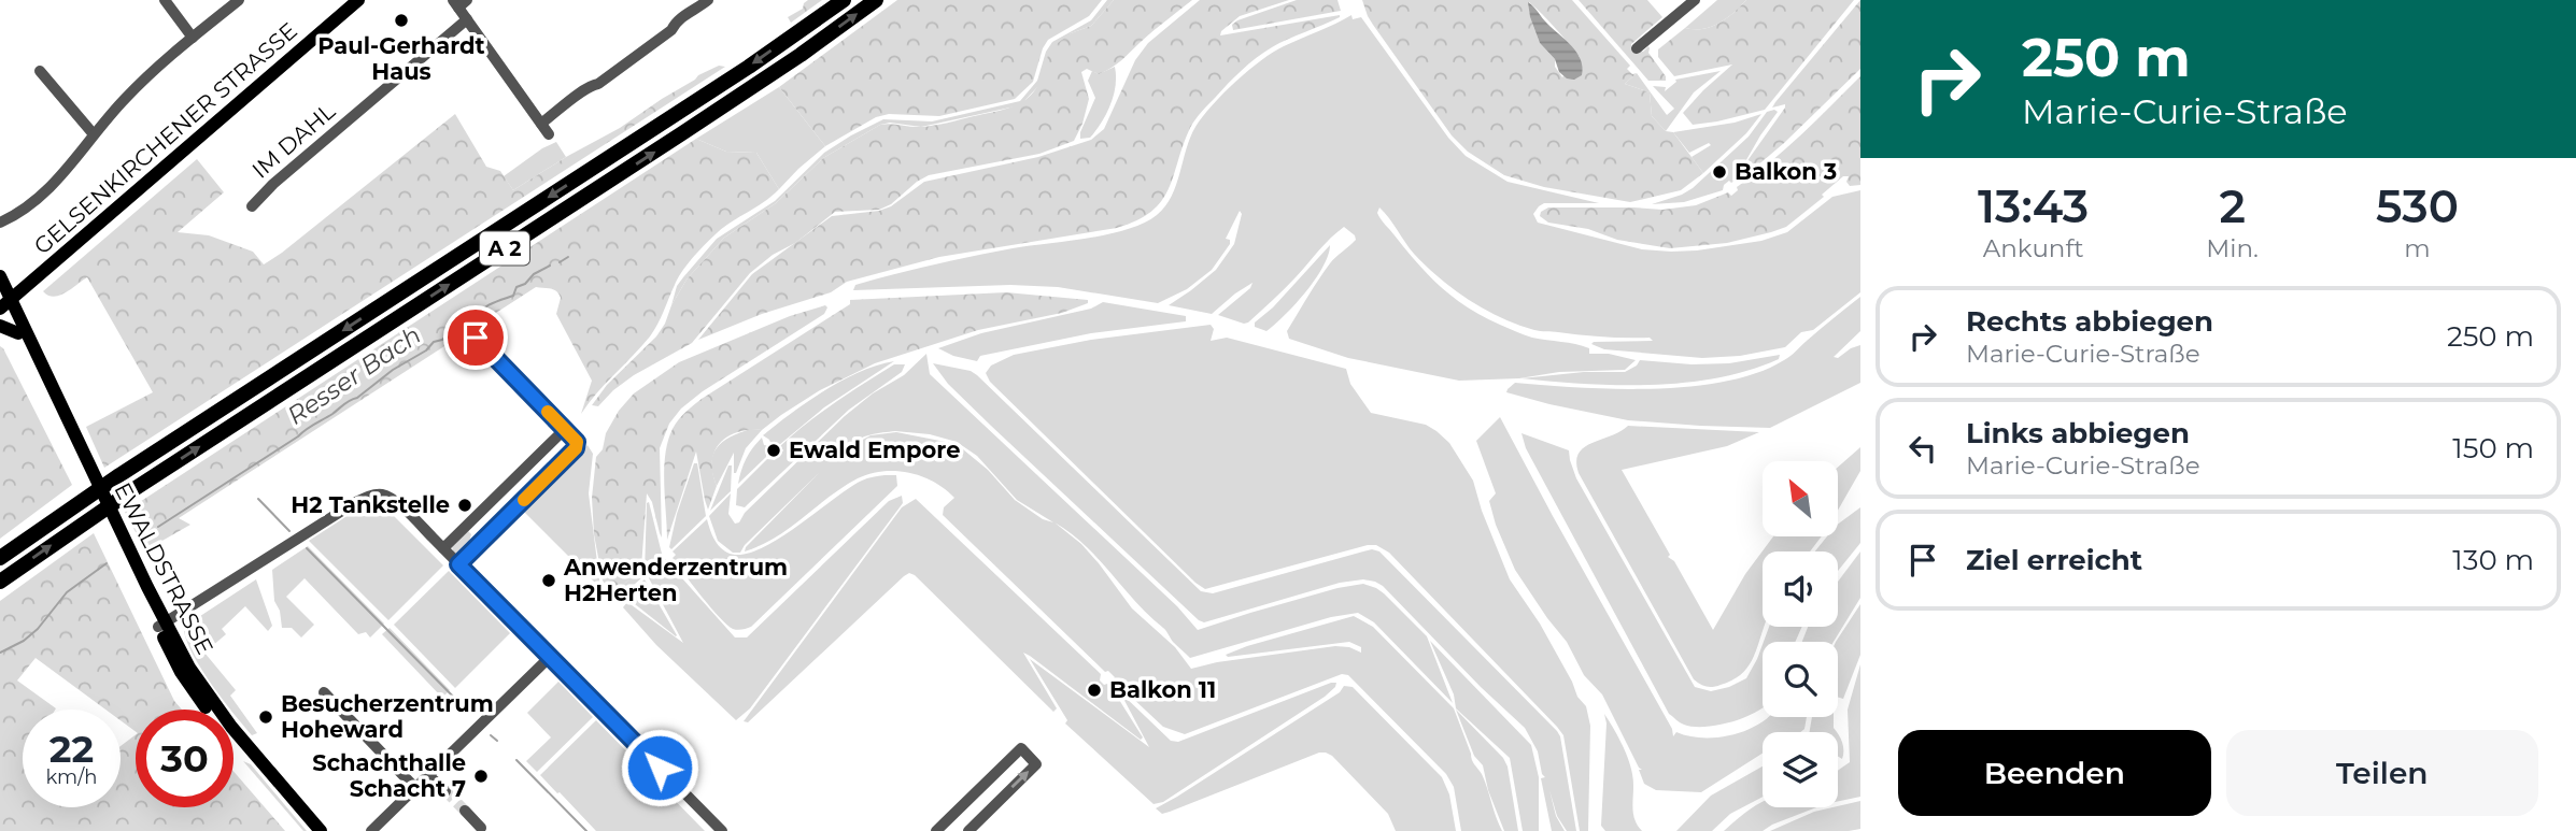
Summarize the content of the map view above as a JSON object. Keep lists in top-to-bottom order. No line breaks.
{"streets":{"highway":["A 2"],"main road":["GELSENKIRCHENER STRASSE","EWALDSTRASSE"],"street":["IM DAHL"]},"crossings":[["GELSENKIRCHENER STRASSE","EWALDSTRASSE"]],"water":["Resser Bach"],"places":["Paul-Gerhardt Haus","Balkon 3","Ewald Empore","H2 Tankstelle","Anwenderzentrum H2Herten","Balkon 11","Besucherzentrum Hoheward","Schachthalle Schacht 7"],"north":"top left","page":{"turn":["250 m","Marie-Curie-Straße"],"eta":["13:43","Ankunft","2","Min.","530","m"],"list":[{"name":"Rechts abbiegen","note":"Marie-Curie-Straße","value":"250 m"},{"name":"Links abbiegen","note":"Marie-Curie-Straße","value":"150 m"},{"name":"Ziel erreicht","value":"130 m"}],"speed":"22 km/h","limit":"30","buttons":["Beenden","Teilen"]}}
